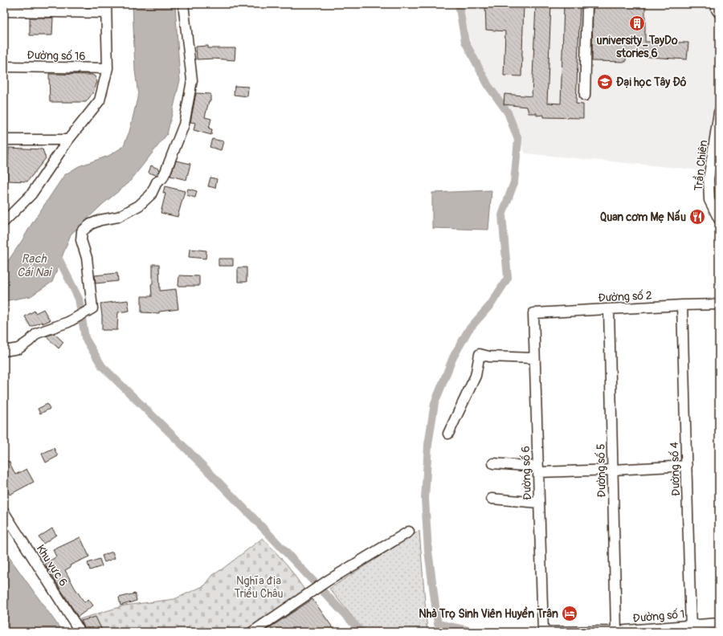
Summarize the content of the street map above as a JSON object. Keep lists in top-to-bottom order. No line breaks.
{"streets":{"street":["Đường số 16","Trần Chiên","Đường số 2","Đường số 4","Đường số 5","Đường số 6","Khu vực 6","Đường số 1"]},"crossings":[["Đường số 2","Đường số 4"],["Đường số 2","Đường số 5"],["Đường số 2","Đường số 6"],["Đường số 4","Đường số 1"],["Đường số 5","Đường số 1"],["Đường số 6","Đường số 1"]],"water":["Rạch Cái Nai"],"parks":["Nghĩa địa Triều Châu"],"places":{"building":["university_TayDo stories 6"],"school or university":["Đại học Tây Đô"],"restaurant":["Quan cơm Mẹ Nấu"],"hotel":["Nhà Trọ Sinh Viên Huyền Trân"]}}
